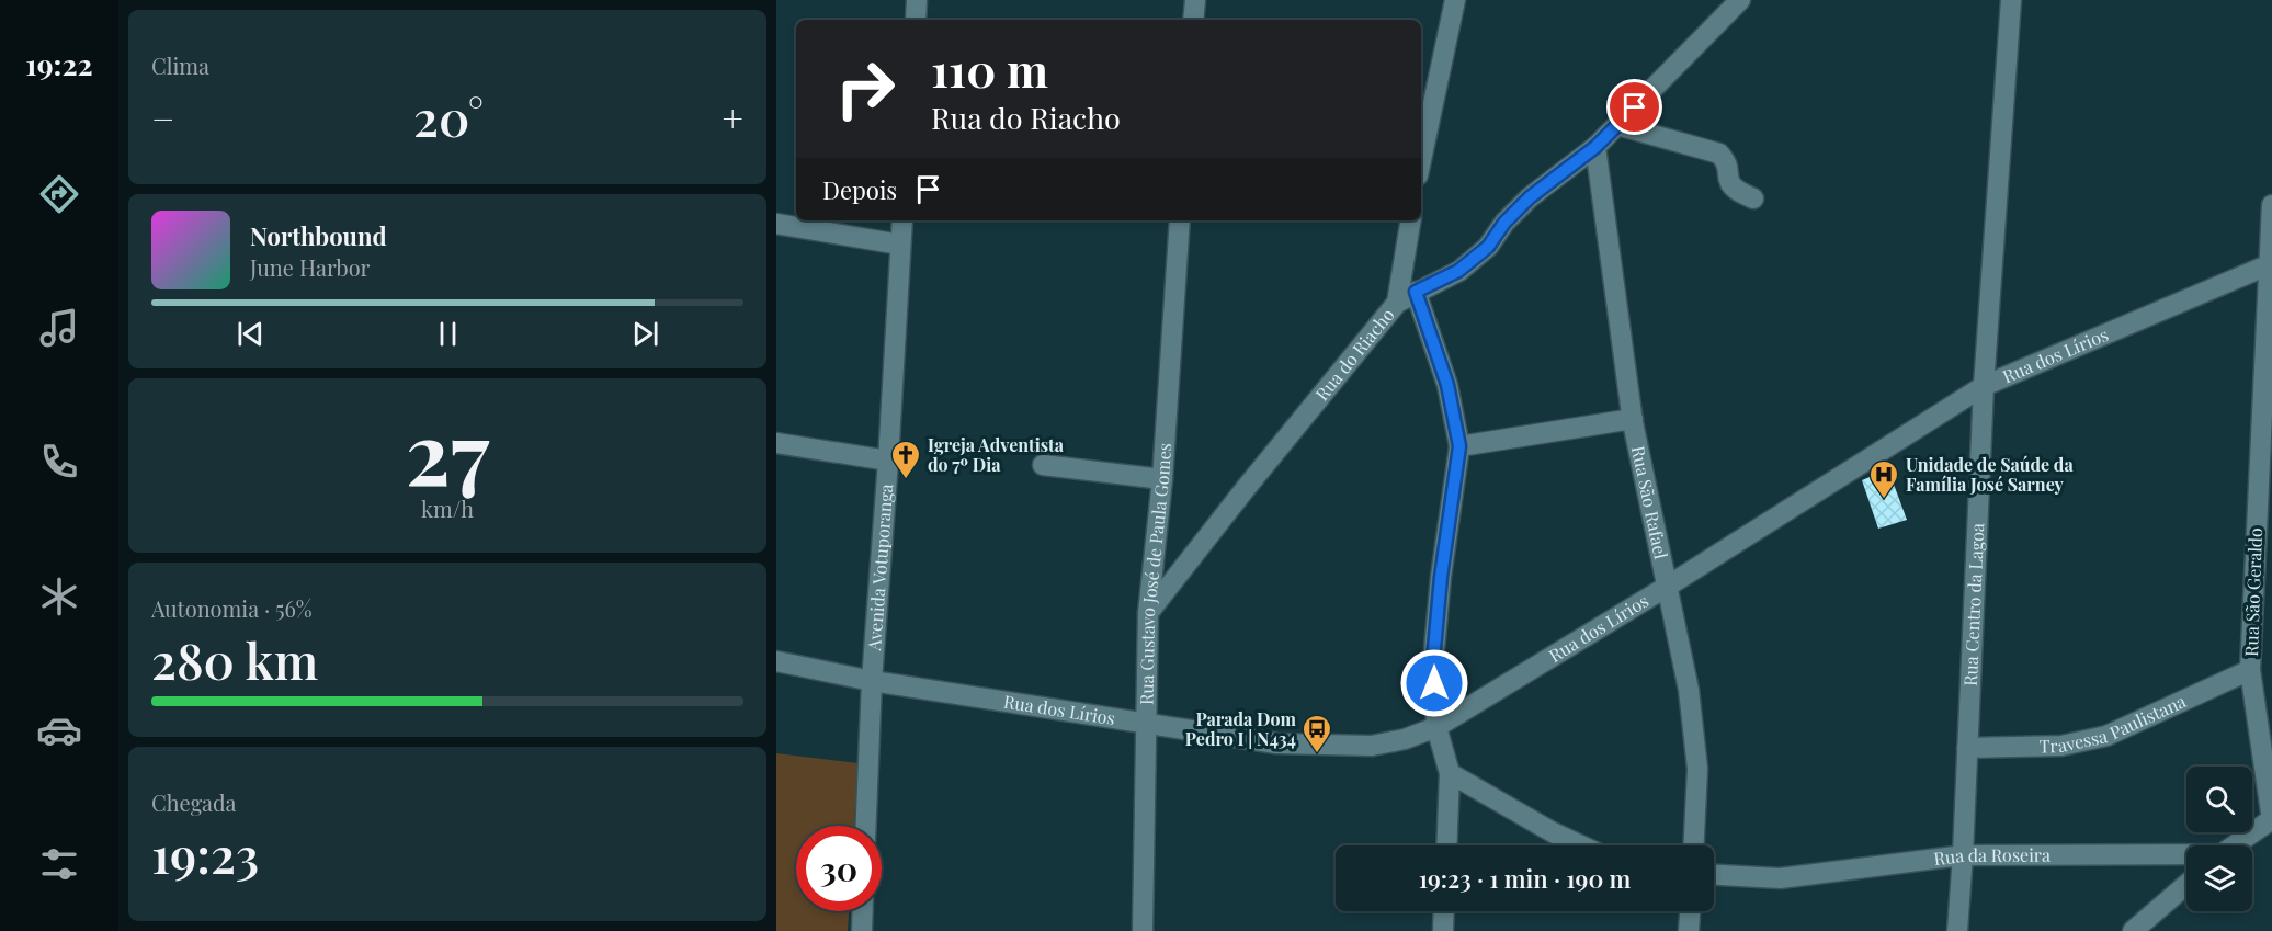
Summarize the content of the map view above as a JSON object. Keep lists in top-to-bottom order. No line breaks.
{"streets":{"street":["Rua do Riacho","Rua dos Lírios","Rua São Rafael","Avenida Votuporanga","Rua Gustavo José de Paula Gomes","Rua São Geraldo","Rua Centro da Lagoa","Travessa Paulistana","Rua da Roseira"]},"crossings":[["Rua do Riacho","Rua São Rafael"],["Rua do Riacho","Rua Gustavo José de Paula Gomes"],["Rua dos Lírios","Rua São Rafael"],["Rua dos Lírios","Avenida Votuporanga"],["Rua dos Lírios","Rua Gustavo José de Paula Gomes"],["Rua dos Lírios","Rua São Geraldo"],["Rua dos Lírios","Rua Centro da Lagoa"],["Rua São Geraldo","Travessa Paulistana"],["Rua São Geraldo","Rua da Roseira"],["Rua Centro da Lagoa","Travessa Paulistana"],["Rua Centro da Lagoa","Rua da Roseira"]],"places":{"church":["Igreja Adventista do 7º Dia"],"hospital":["Unidade de Saúde da Família José Sarney"],"bus stop":["Parada Dom Pedro I | N434"]},"page":{"tabs":"19:22","tile":["Clima",["27","km/h"],["Autonomia · 56%","280 km"],["Chegada","19:23"]],"turn":["110 m","Rua do Riacho"],"heat":["−","20°","+"],"then":"Depois","song":["Northbound","June Harbor"],"limit":"30","trip":"19:23 · 1 min · 190 m"}}
